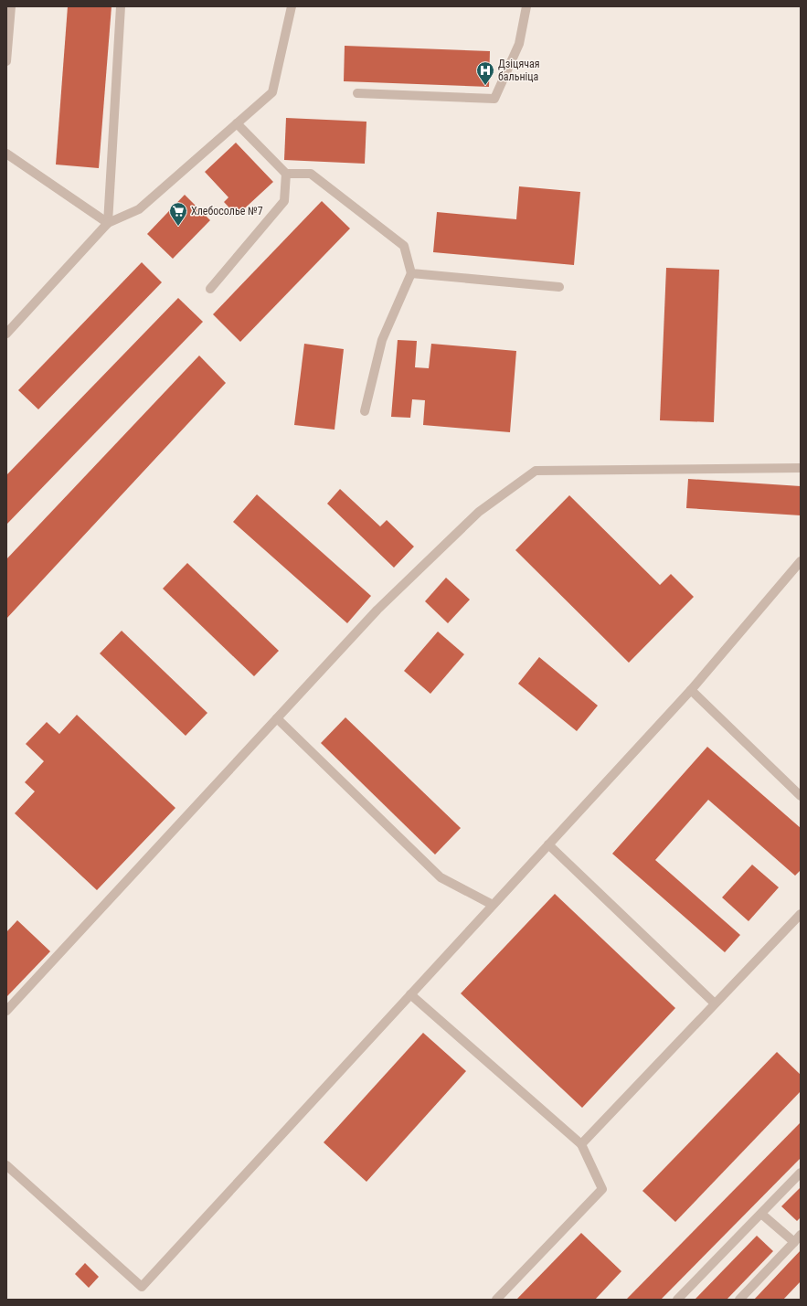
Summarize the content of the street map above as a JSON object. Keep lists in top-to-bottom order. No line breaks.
{"places":{"hospital":["Дзіцячая бальніца"],"supermarket":["Хлебосолье №7"]}}
